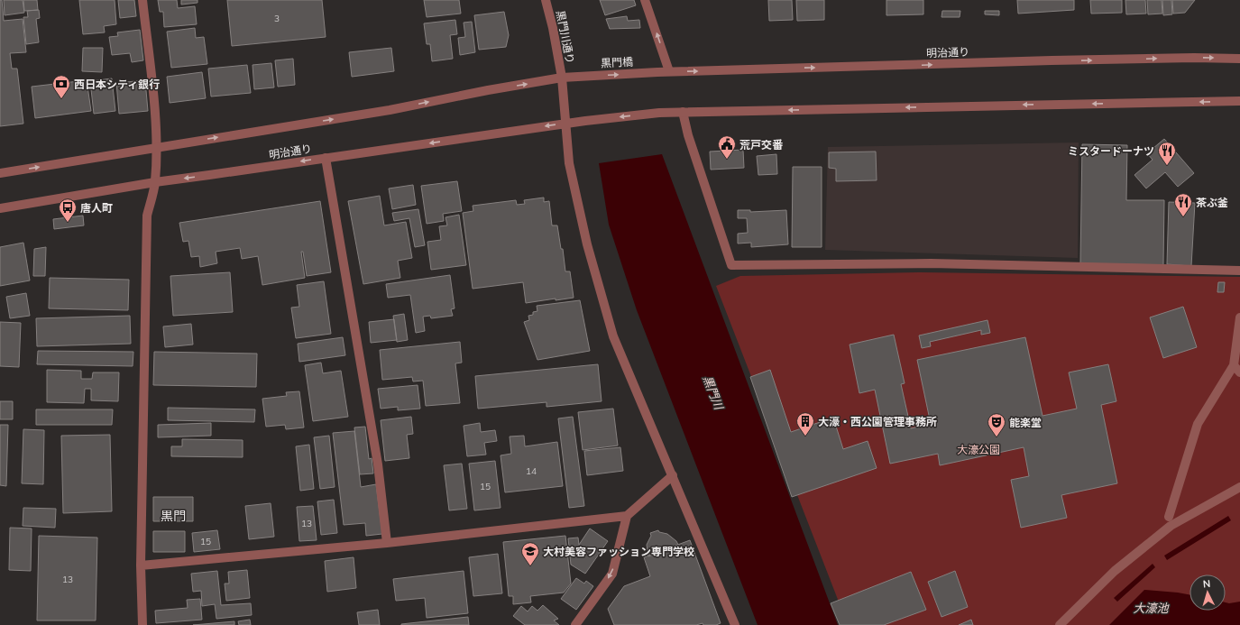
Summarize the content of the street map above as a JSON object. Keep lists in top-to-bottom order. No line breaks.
{"streets":{"street":["黒門川通り","明治通り","黒門橋"]},"crossings":[["黒門川通り","明治通り"],["黒門川通り","黒門橋"],["明治通り","黒門橋"]],"one_way":["黒門橋"],"districts":["黒門"],"water":["黒門川","大濠池"],"parks":["大濠公園"],"places":{"bank":["西日本シティ銀行"],"public building":["荒戸交番"],"restaurant":["ミスタードーナツ","茶ぶ釜"],"bus stop":["唐人町"],"building":["大濠・西公園管理事務所"],"theatre":["能楽堂"],"school or university":["大村美容ファッション専門学校"]},"house_numbers":["3","14","15","13","15","13"],"north":"top"}
